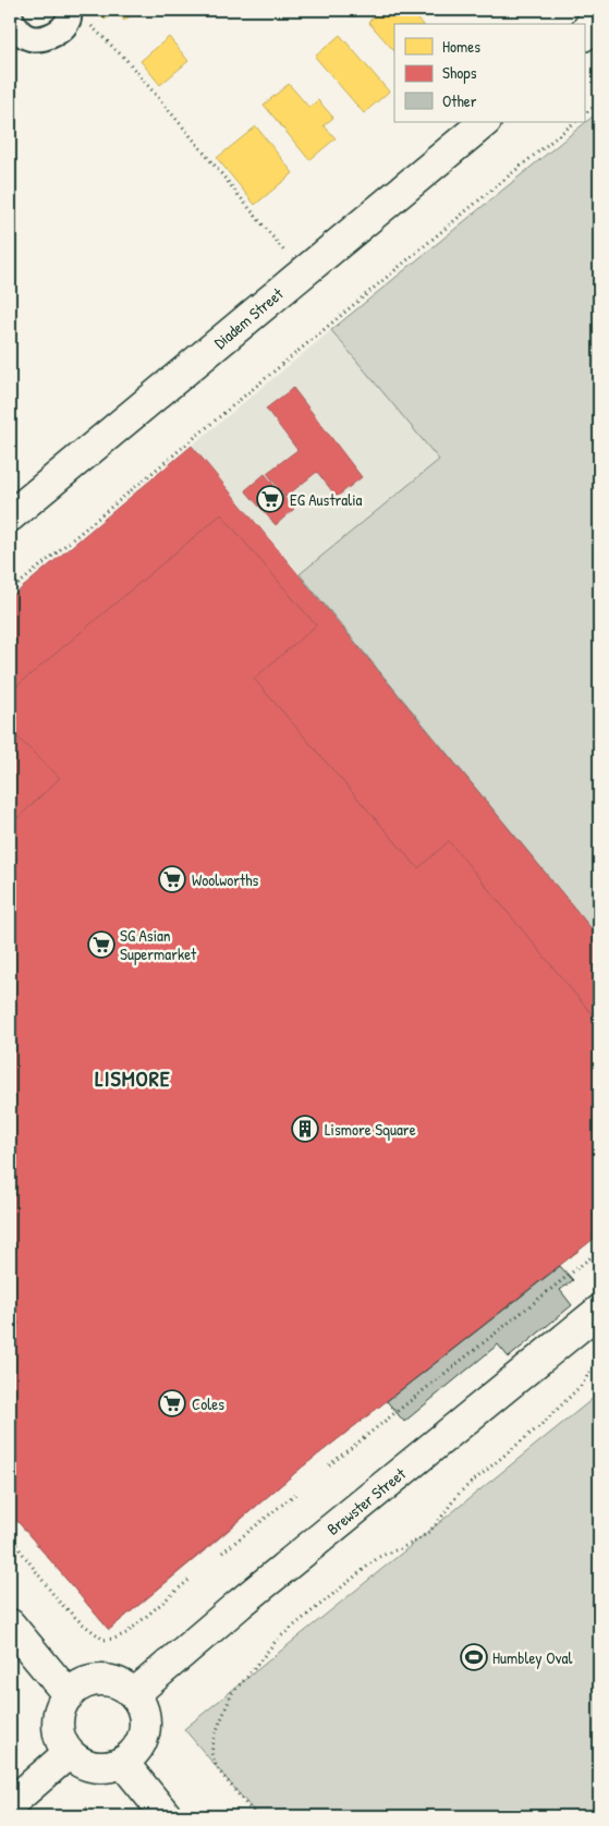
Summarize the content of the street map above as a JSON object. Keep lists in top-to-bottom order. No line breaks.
{"streets":{"street":["Diadem Street","Brewster Street"]},"districts":["LISMORE"],"places":{"supermarket":["EG Australia","Woolworths","SG Asian Supermarket","Coles"],"building":["Lismore Square"],"sports":["Humbley Oval"]},"legend":["Homes","Shops","Other"]}
